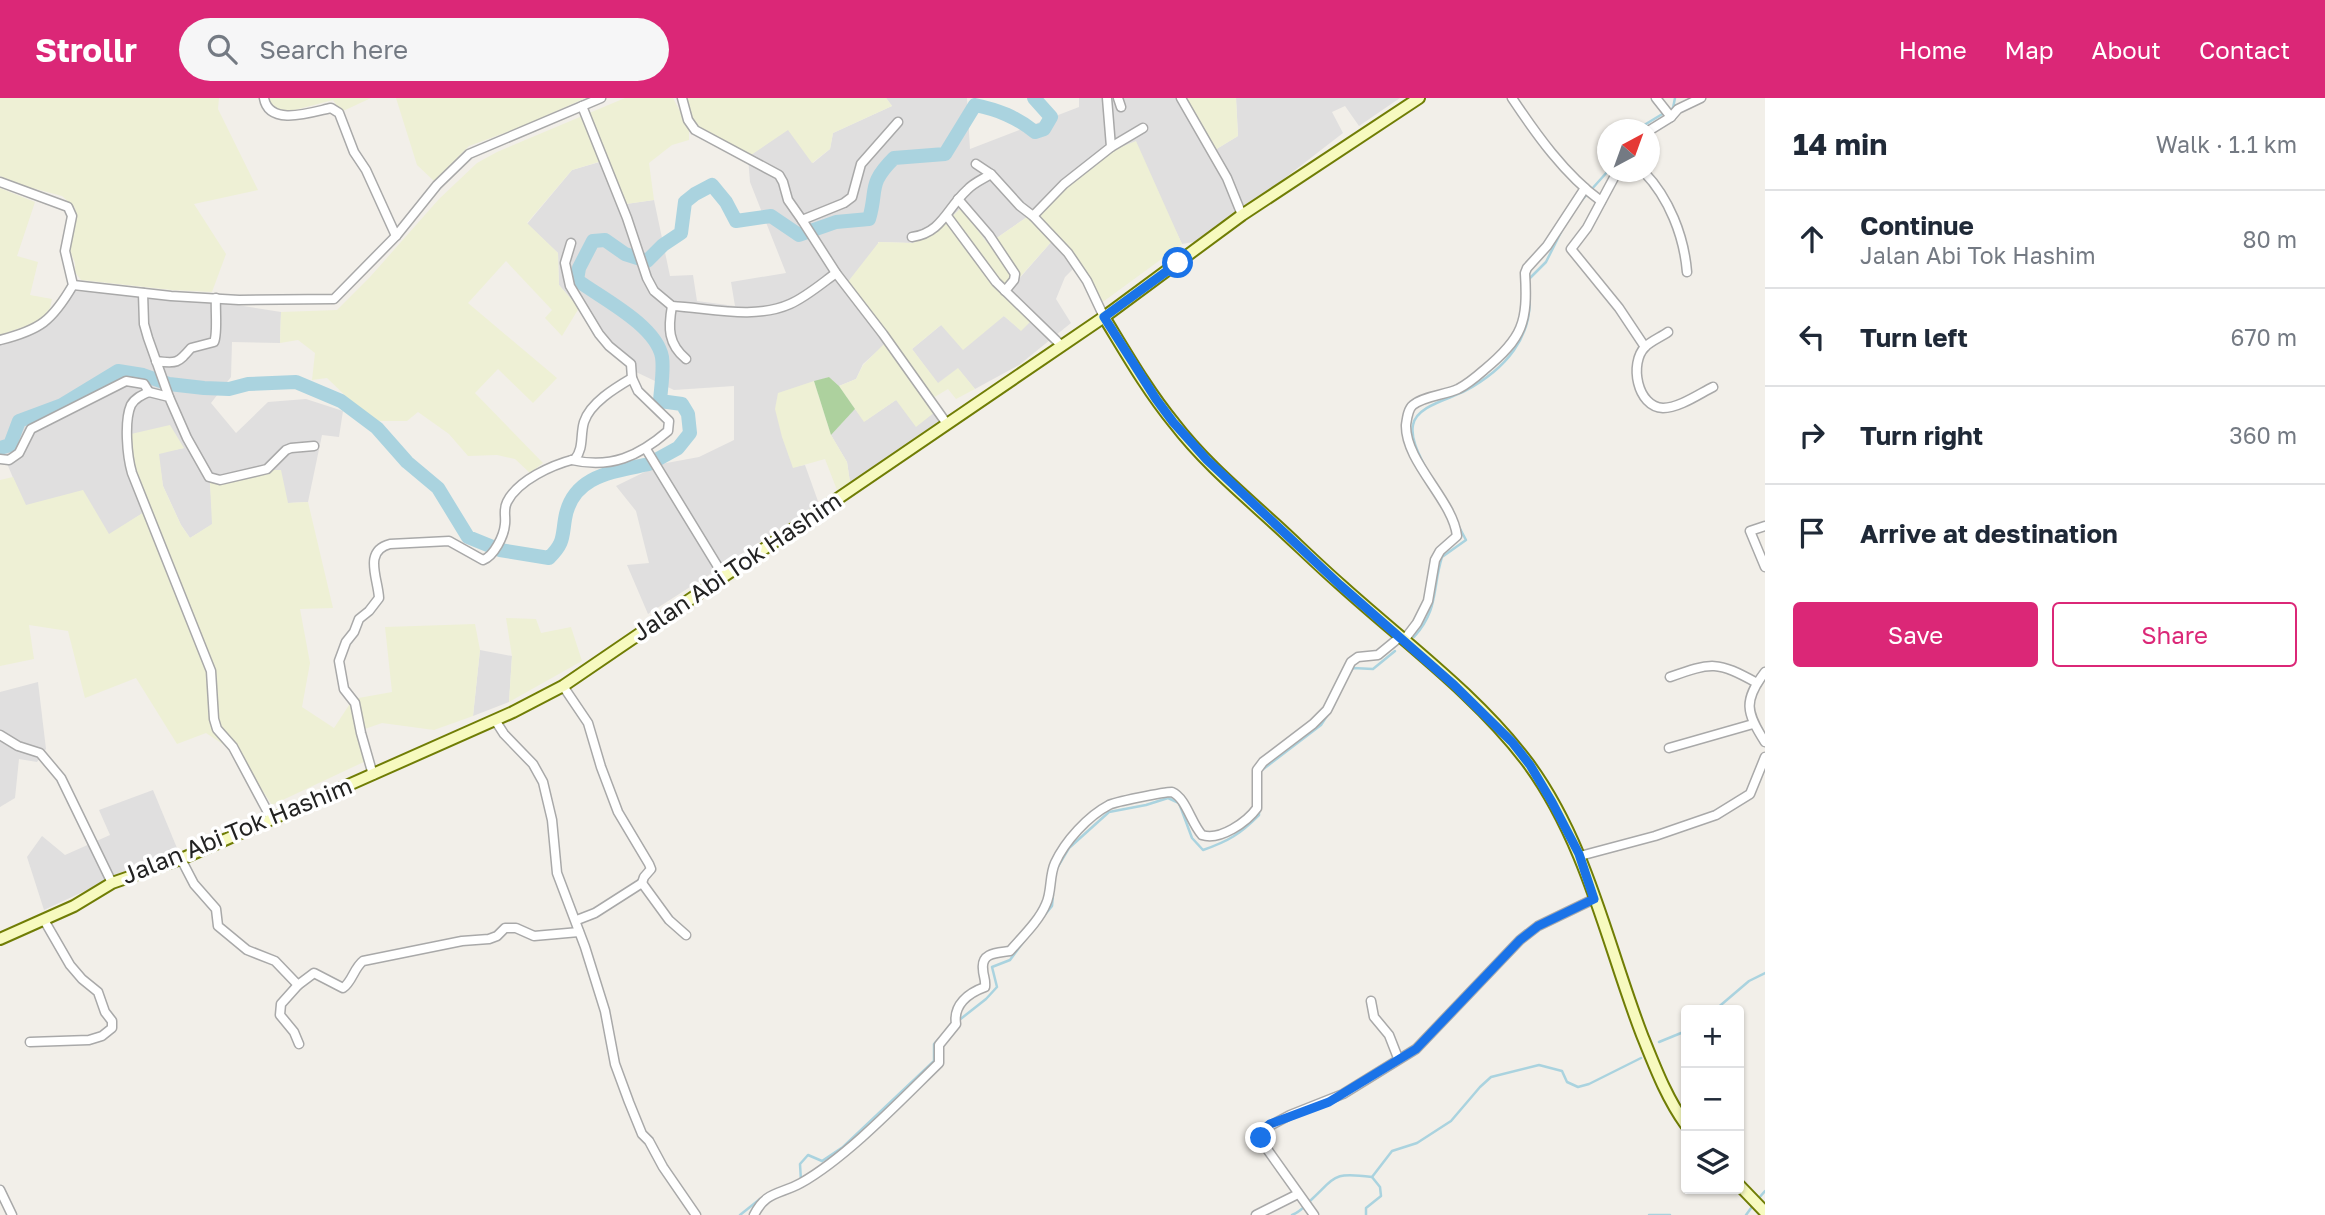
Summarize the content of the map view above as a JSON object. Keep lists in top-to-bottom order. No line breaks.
{"streets":{"main road":["Jalan Abi Tok Hashim"]},"north":"top right","page":{"header":"Strollr","search":"Search here","nav":["Home","Map","About","Contact"],"heading":["14 min","Walk · 1.1 km"],"list":[["Continue","Jalan Abi Tok Hashim","80 m"],["Turn left","670 m"],["Turn right","360 m"],"Arrive at destination"],"buttons":["Save","Share"],"map_buttons":["+","−"]}}
